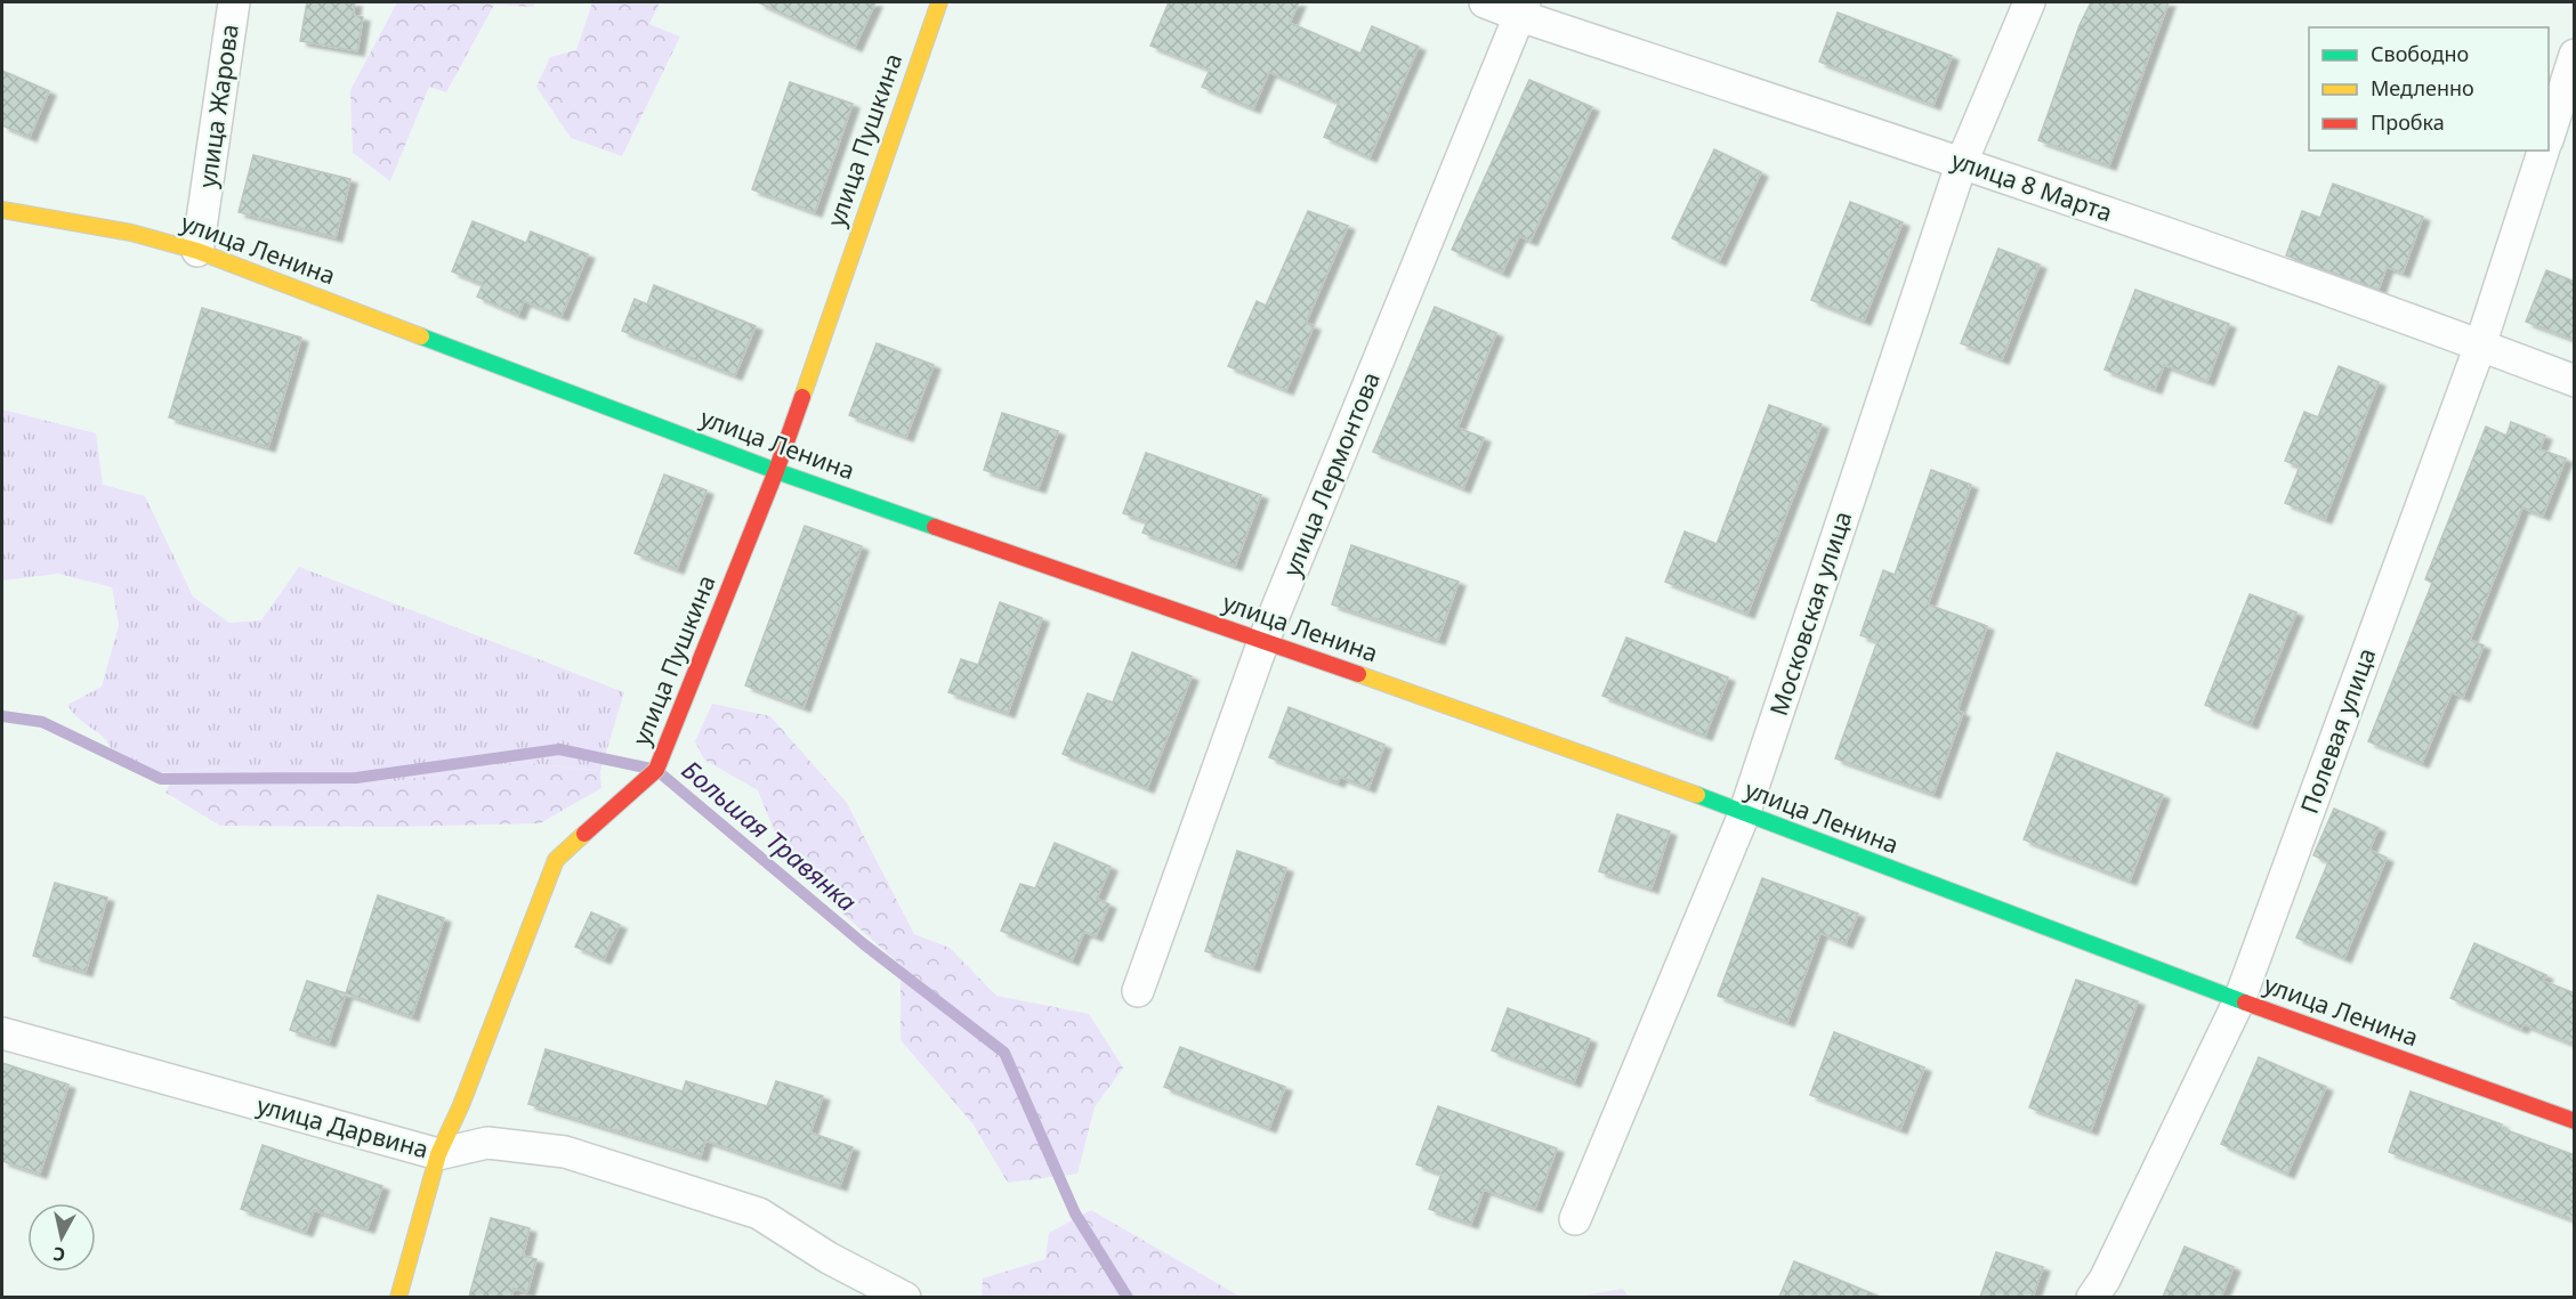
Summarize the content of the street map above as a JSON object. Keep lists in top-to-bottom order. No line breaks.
{"streets":{"street":["улица Жарова","улица Пушкина","улица 8 Марта","улица Ленина","улица Лермонтова","Московская улица","Полевая улица","улица Дарвина"]},"crossings":[["улица Жарова","улица Ленина"],["улица Пушкина","улица Ленина"],["улица Пушкина","улица Дарвина"],["улица 8 Марта","улица Лермонтова"],["улица 8 Марта","Московская улица"],["улица 8 Марта","Полевая улица"],["улица Ленина","улица Лермонтова"],["улица Ленина","Московская улица"],["улица Ленина","Полевая улица"]],"water":["Большая Травянка"],"legend":["Свободно","Медленно","Пробка"],"north":"bottom"}
